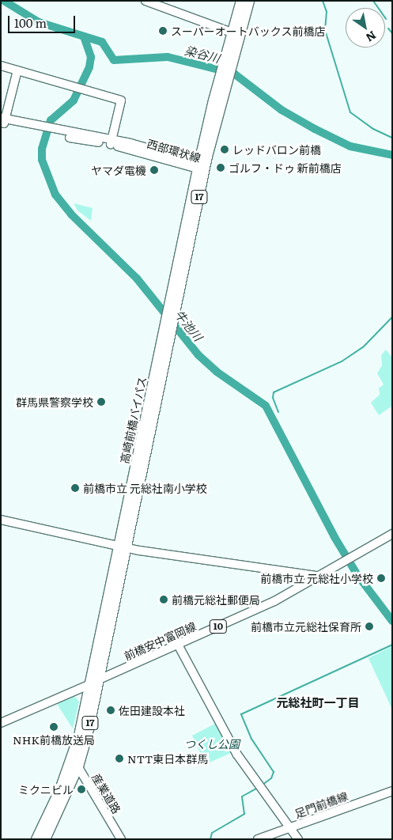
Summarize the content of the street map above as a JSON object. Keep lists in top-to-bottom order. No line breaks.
{"streets":{"highway":["17","高崎前橋バイパス"],"street":["西部環状線","10","前橋安中富岡線","産業道路","足門前橋線"]},"crossings":[["西部環状線","高崎前橋バイパス"],["高崎前橋バイパス","前橋安中富岡線"],["高崎前橋バイパス","産業道路"]],"districts":["元総社町一丁目"],"water":["染谷川","牛池川"],"parks":["つくし公園"],"places":["スーパーオートバックス前橋店","レッドバロン前橋","ゴルフ・ドゥ 新前橋店","ヤマダ電機","群馬県警察学校","前橋市立 元総社南小学校","前橋市立 元総社小学校","前橋元総社郵便局","前橋市立元総社保育所","佐田建設本社","NHK前橋放送局","NTT東日本群馬","ミクニビル"],"scale_bar":"100 m","north":"bottom right"}
